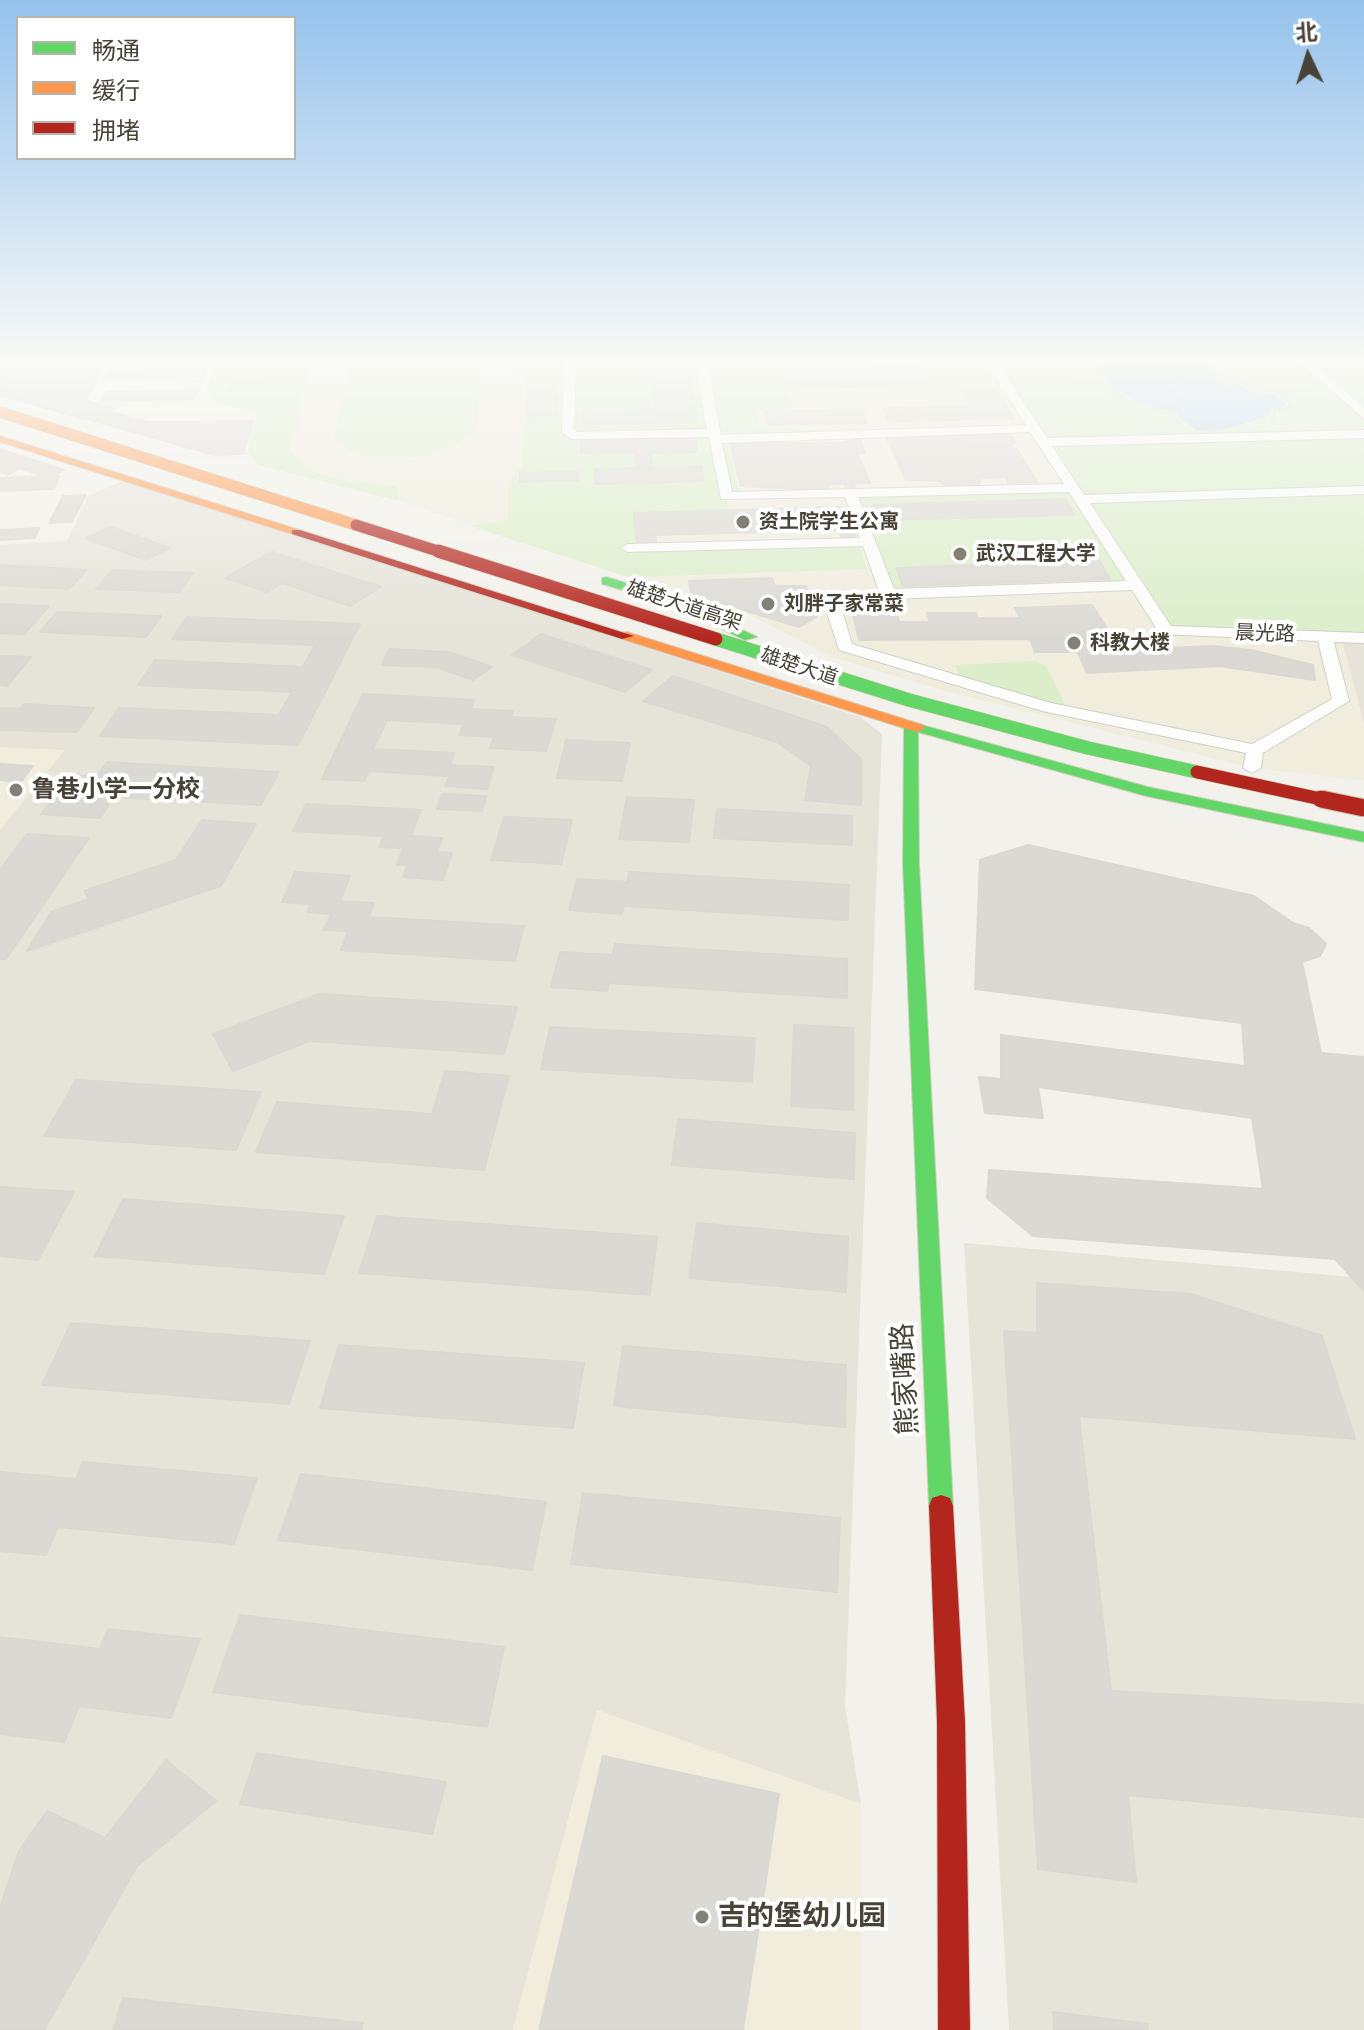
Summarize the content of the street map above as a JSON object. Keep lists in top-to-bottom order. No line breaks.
{"streets":{"main road":["雄楚大道高架","雄楚大道","熊家嘴路"],"street":["晨光路"]},"crossings":[["雄楚大道","熊家嘴路"]],"places":["资土院学生公寓","武汉工程大学","刘胖子家常菜","科教大楼","鲁巷小学一分校","吉的堡幼儿园"],"legend":["畅通","缓行","拥堵"],"north":"top"}
